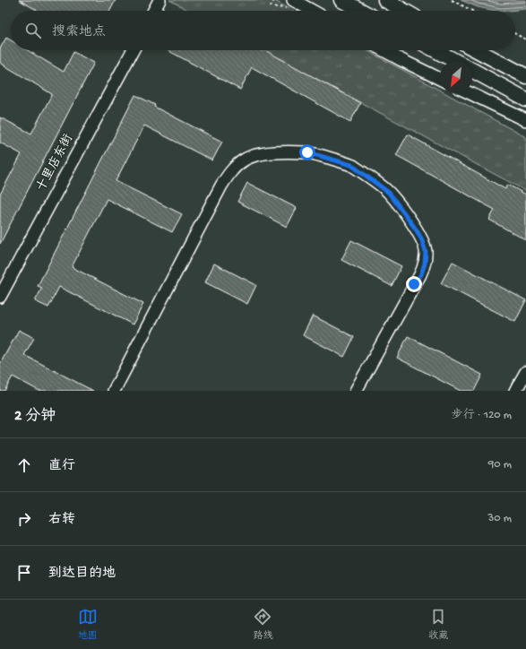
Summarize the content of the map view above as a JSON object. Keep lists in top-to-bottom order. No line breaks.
{"streets":{"street":["十里店东街"]},"north":"bottom left","page":{"search":"搜索地点","heading":["2 分钟","步行 · 120 m"],"list":[["直行","90 m"],["右转","30 m"],"到达目的地"],"nav":["地图","路线","收藏"]}}
